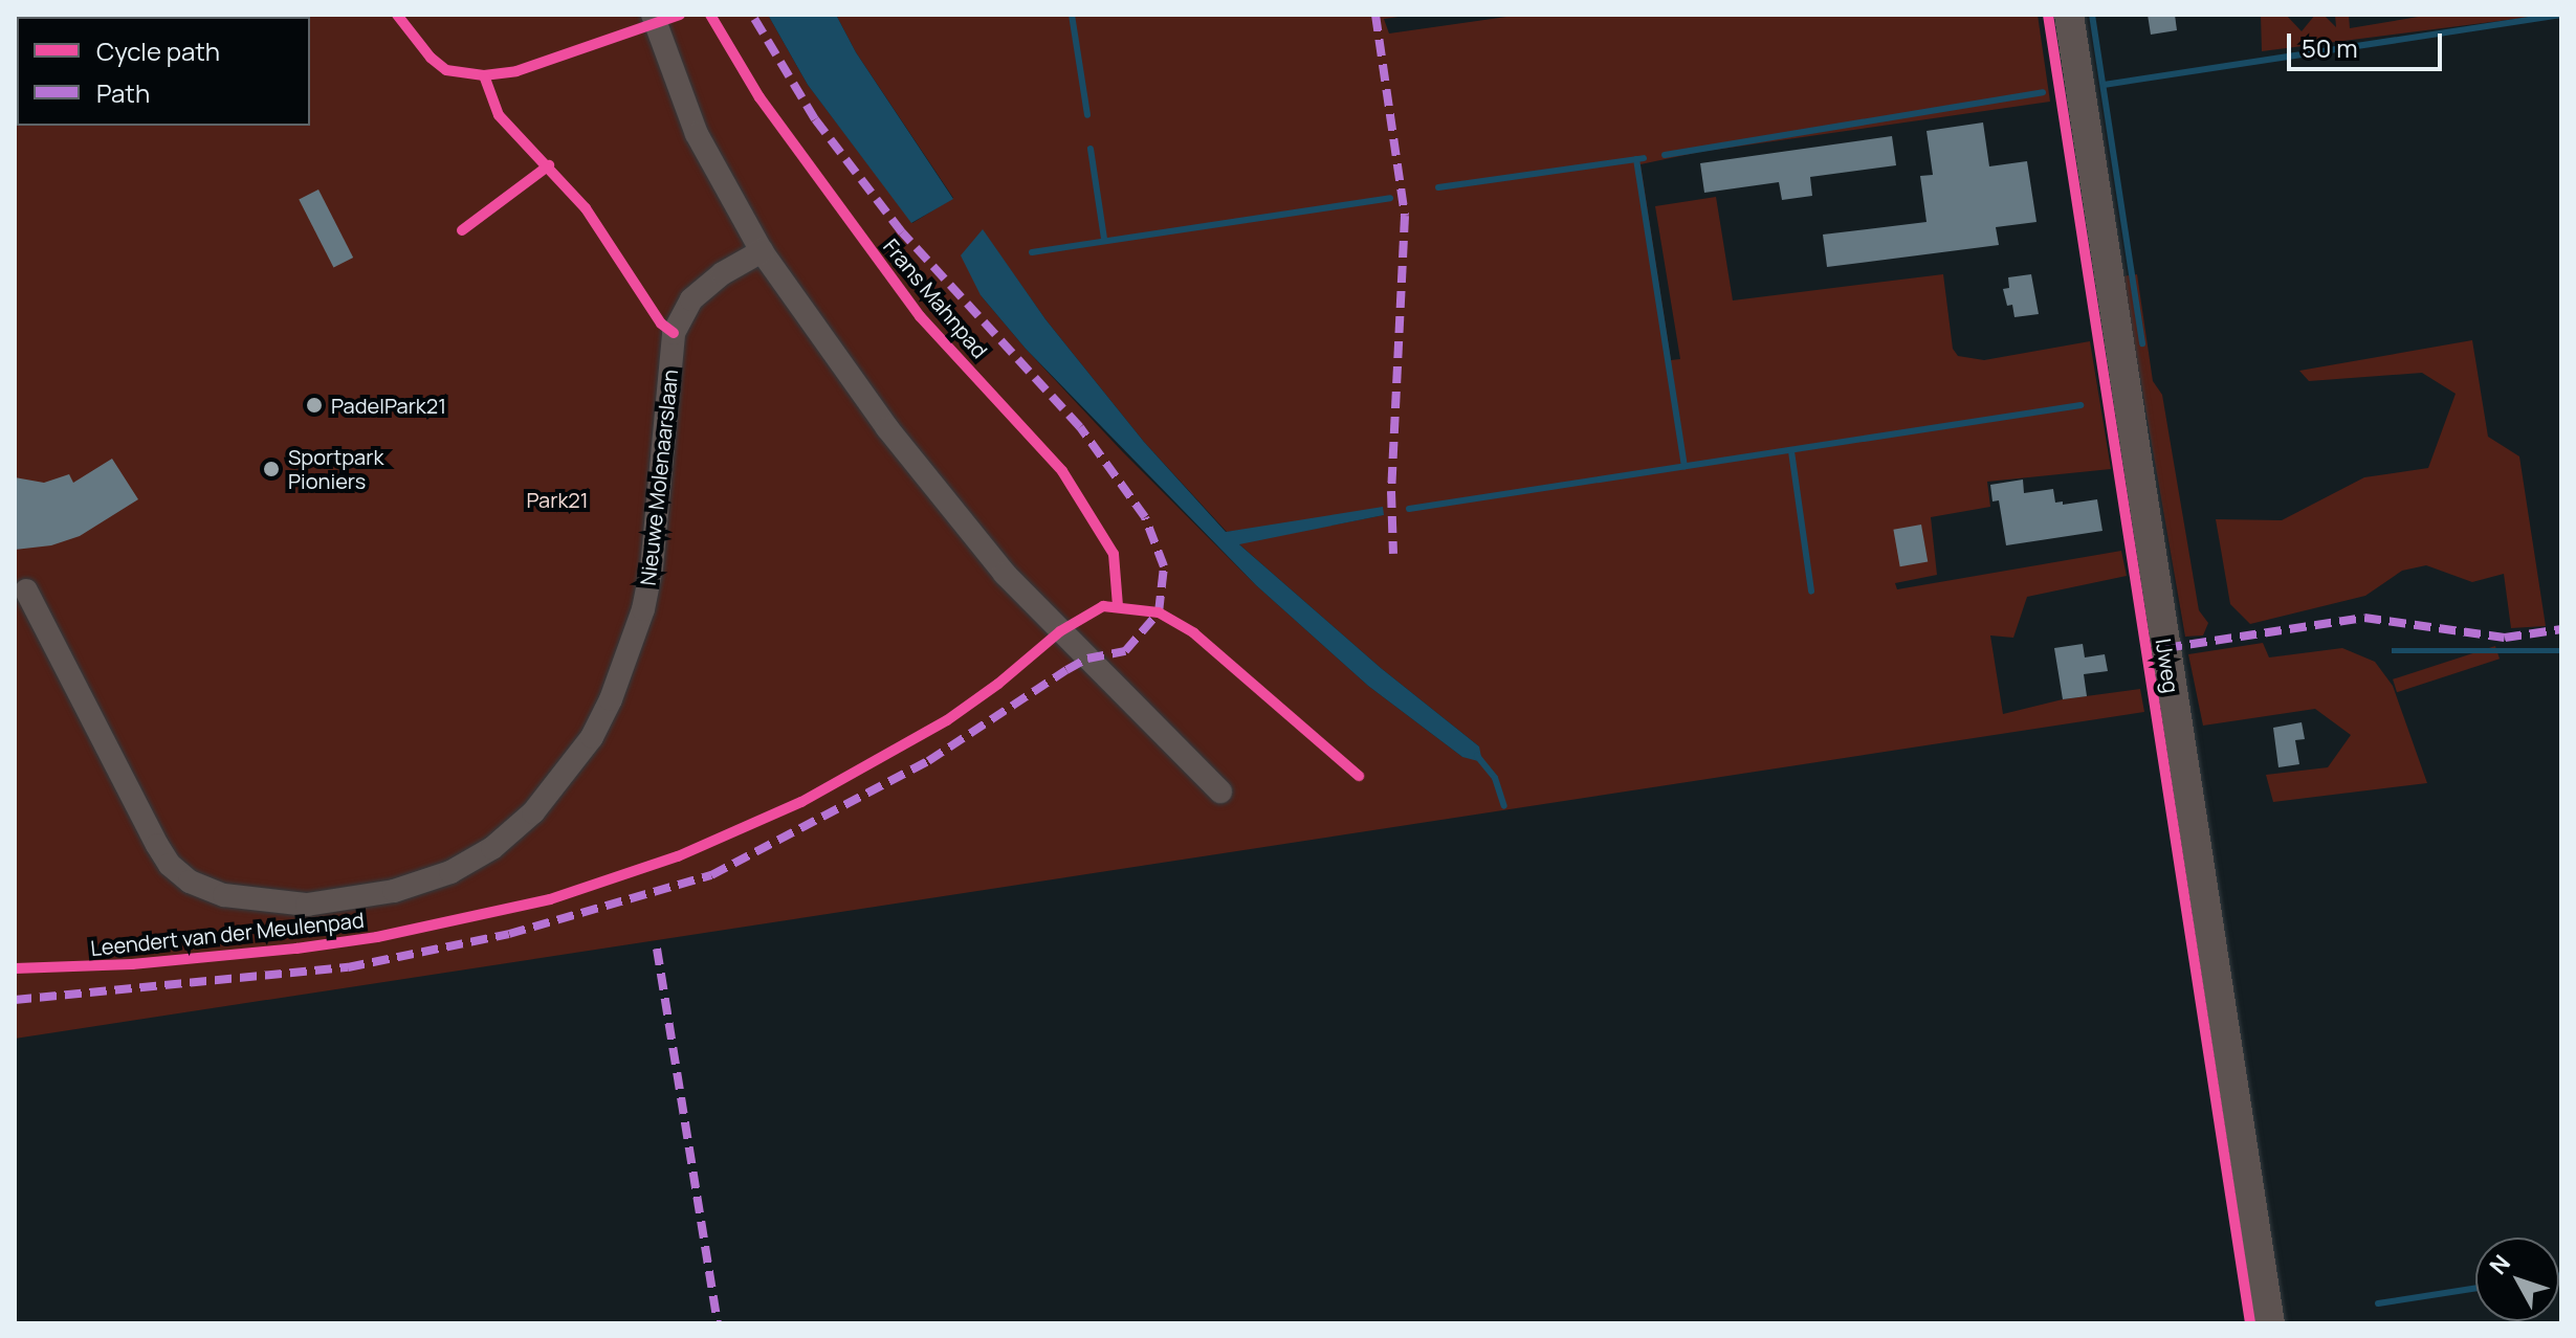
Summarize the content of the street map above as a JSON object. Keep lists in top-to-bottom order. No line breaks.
{"streets":{"street":["Nieuwe Molenaarslaan","IJweg"],"cycle path":["Frans Mahnpad","Leendert van der Meulenpad"]},"parks":["Park21"],"places":["PadelPark21","Sportpark Pioniers"],"legend":["Cycle path","Path"],"scale_bar":"50 m","north":"top left"}
